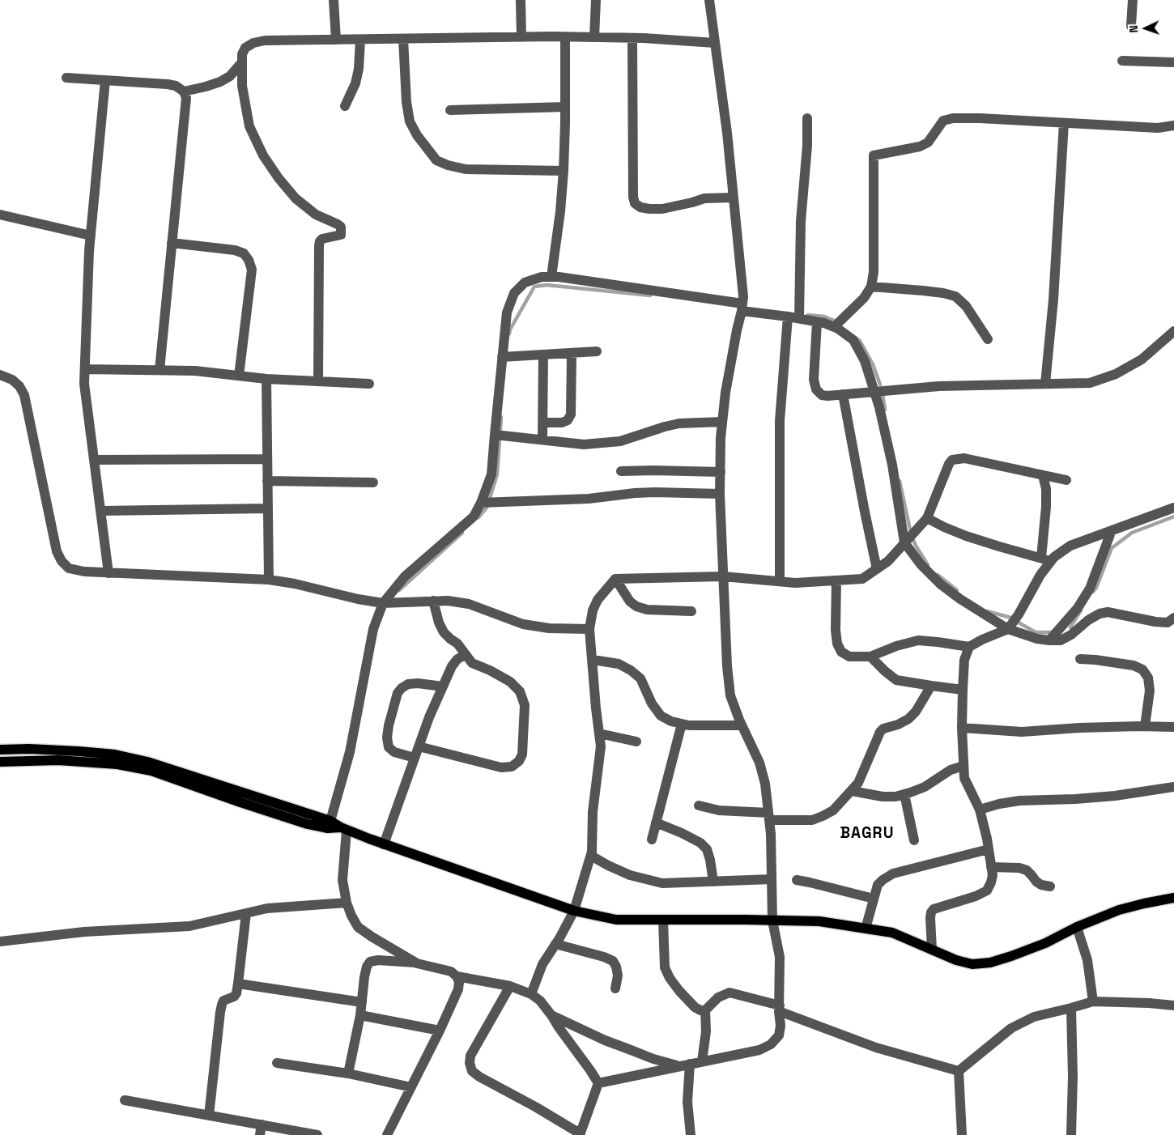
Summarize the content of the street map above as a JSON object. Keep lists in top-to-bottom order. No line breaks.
{"districts":["BAGRU"],"north":"left"}
